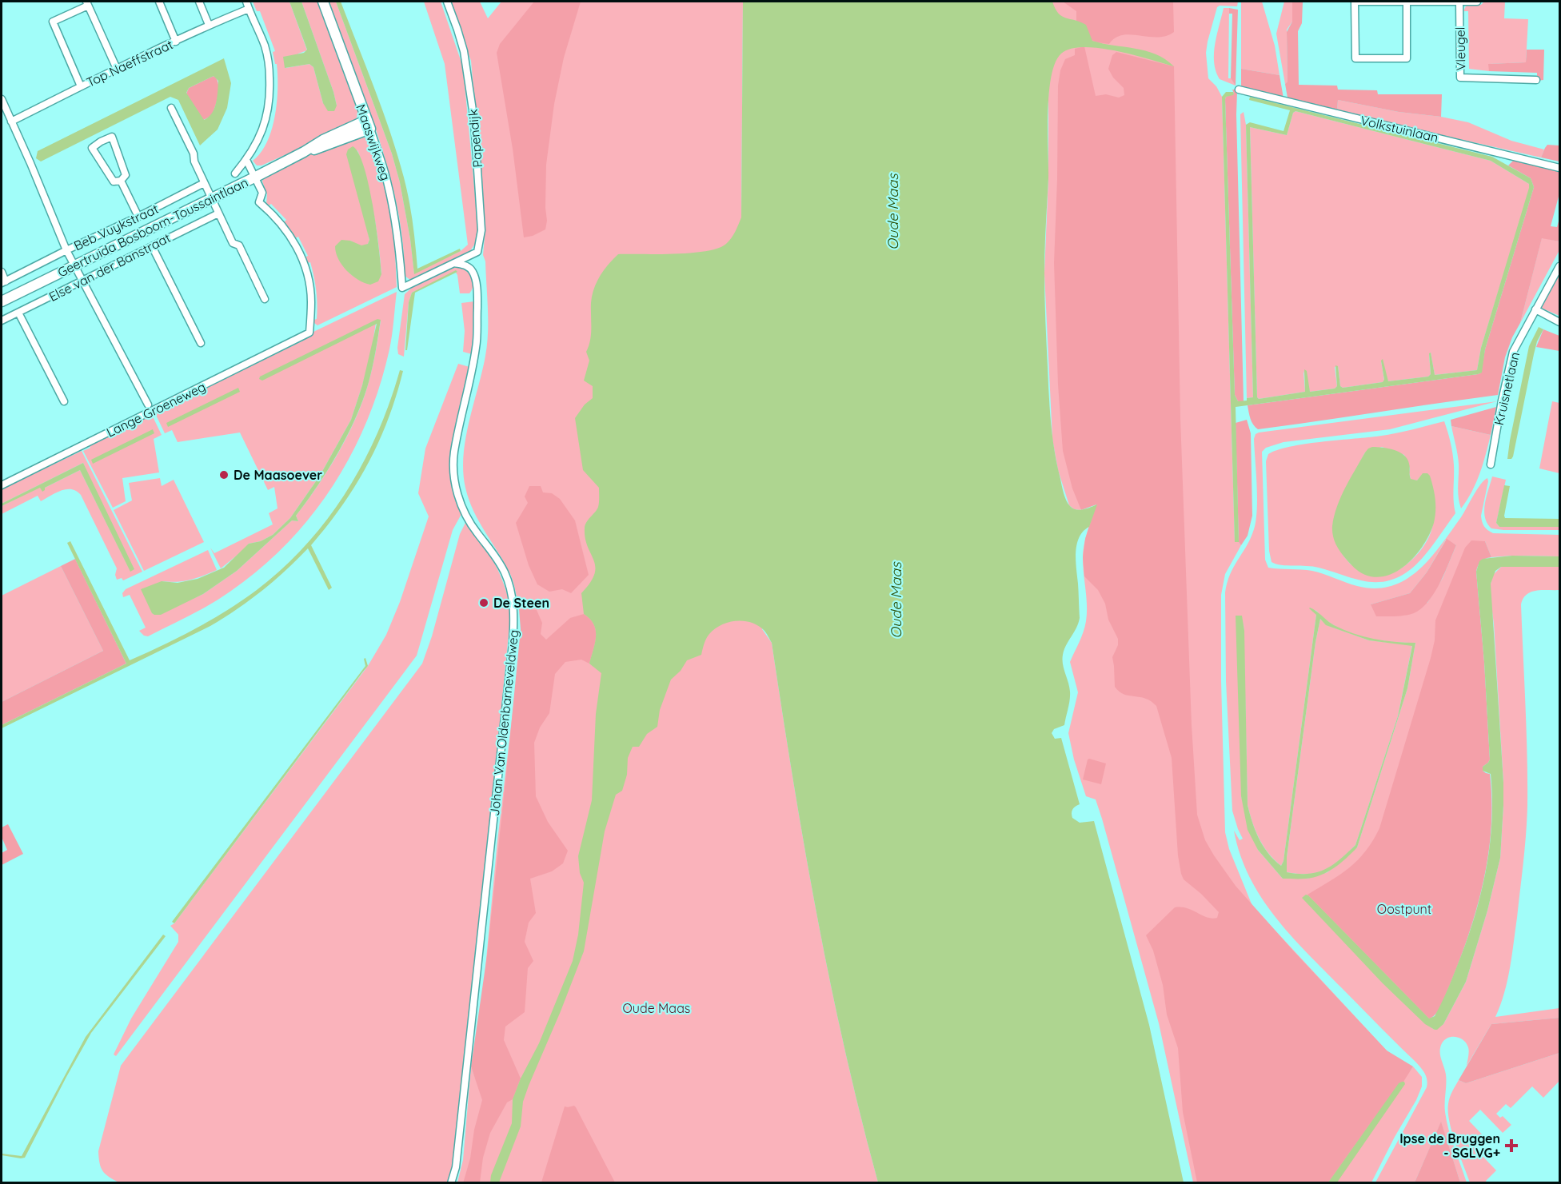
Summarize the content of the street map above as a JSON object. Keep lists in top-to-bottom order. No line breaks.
{"streets":{"street":["Vleugel","Top Naeffstraat","Volkstuinlaan","Papendijk","Maaswijkweg","Beb Vuykstraat","Geertruida Bosboom-Toussaintlaan","Else van der Banstraat","Kruisnetlaan","Lange Groeneweg","Johan Van Oldenbarneveldweg"]},"crossings":[["Papendijk","Maaswijkweg"],["Papendijk","Johan Van Oldenbarneveldweg"],["Maaswijkweg","Geertruida Bosboom-Toussaintlaan"],["Maaswijkweg","Johan Van Oldenbarneveldweg"],["Geertruida Bosboom-Toussaintlaan","Lange Groeneweg"]],"water":["Oude Maas"],"parks":["Oostpunt","Oude Maas"],"places":{"other":["De Maasoever","De Steen"],"health":["Ipse de Bruggen - SGLVG+"]}}
